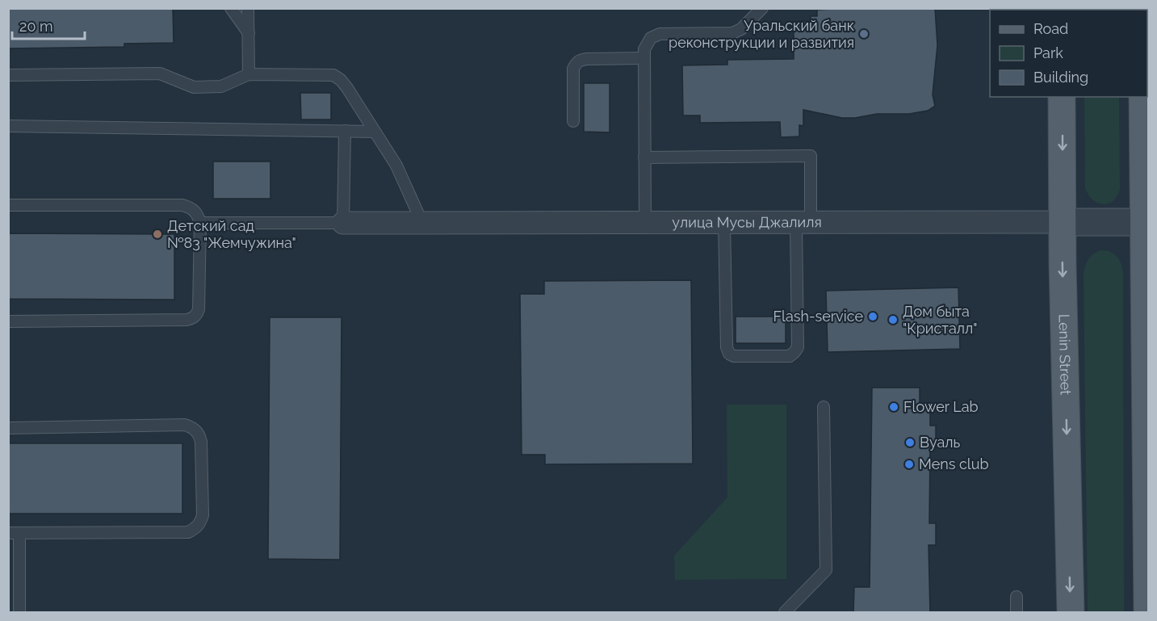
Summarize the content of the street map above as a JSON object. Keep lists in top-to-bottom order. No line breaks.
{"streets":{"main road":["Lenin Street"],"street":["улица Мусы Джалиля"]},"crossings":[["улица Мусы Джалиля","Lenin Street"]],"places":["Уральский банк реконструкции и развития","Детский сад №83 \"Жемчужина\"","Flash-service","Дом быта \"Кристалл\"","Flower Lab","Вуаль","Mens club"],"legend":["Road","Park","Building"],"scale_bar":"20 m"}
